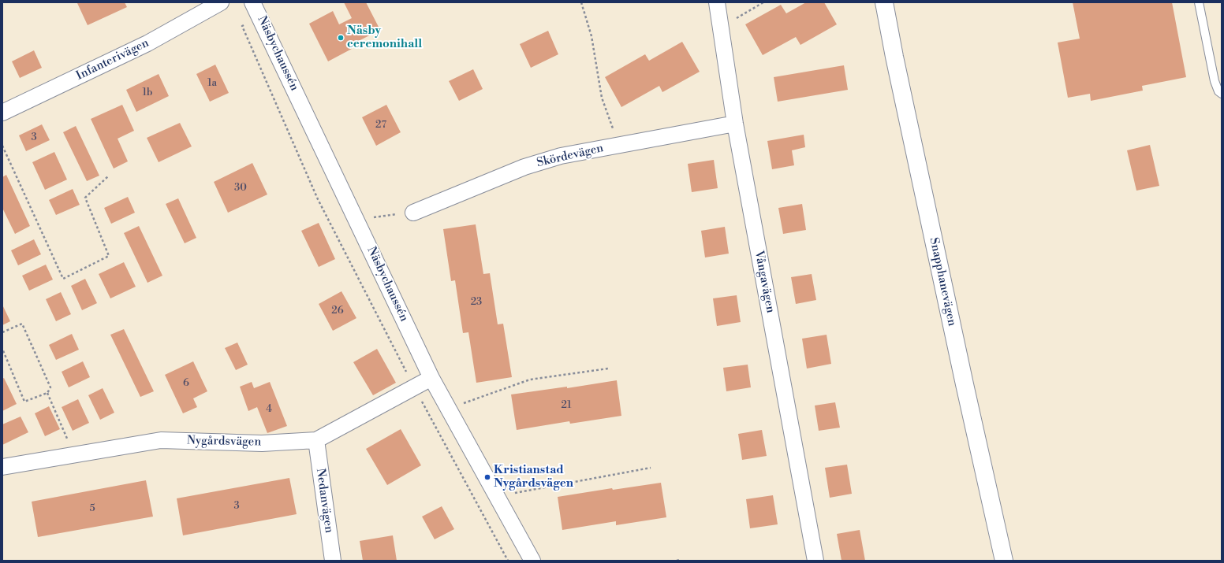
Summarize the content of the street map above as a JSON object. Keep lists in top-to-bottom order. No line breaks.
{"streets":{"main road":["Snapphanevägen"],"street":["Näsbychaussén","Infanterivägen","Skördevägen","Vångavägen","Nygårdsvägen","Nedanvägen"]},"crossings":[["Näsbychaussén","Nygårdsvägen"],["Skördevägen","Vångavägen"],["Nygårdsvägen","Nedanvägen"]],"places":["Näsby ceremonihall","Kristianstad Nygårdsvägen"],"house_numbers":["1a","1b","27","3","30","23","26","6","21","4","3","5"]}
